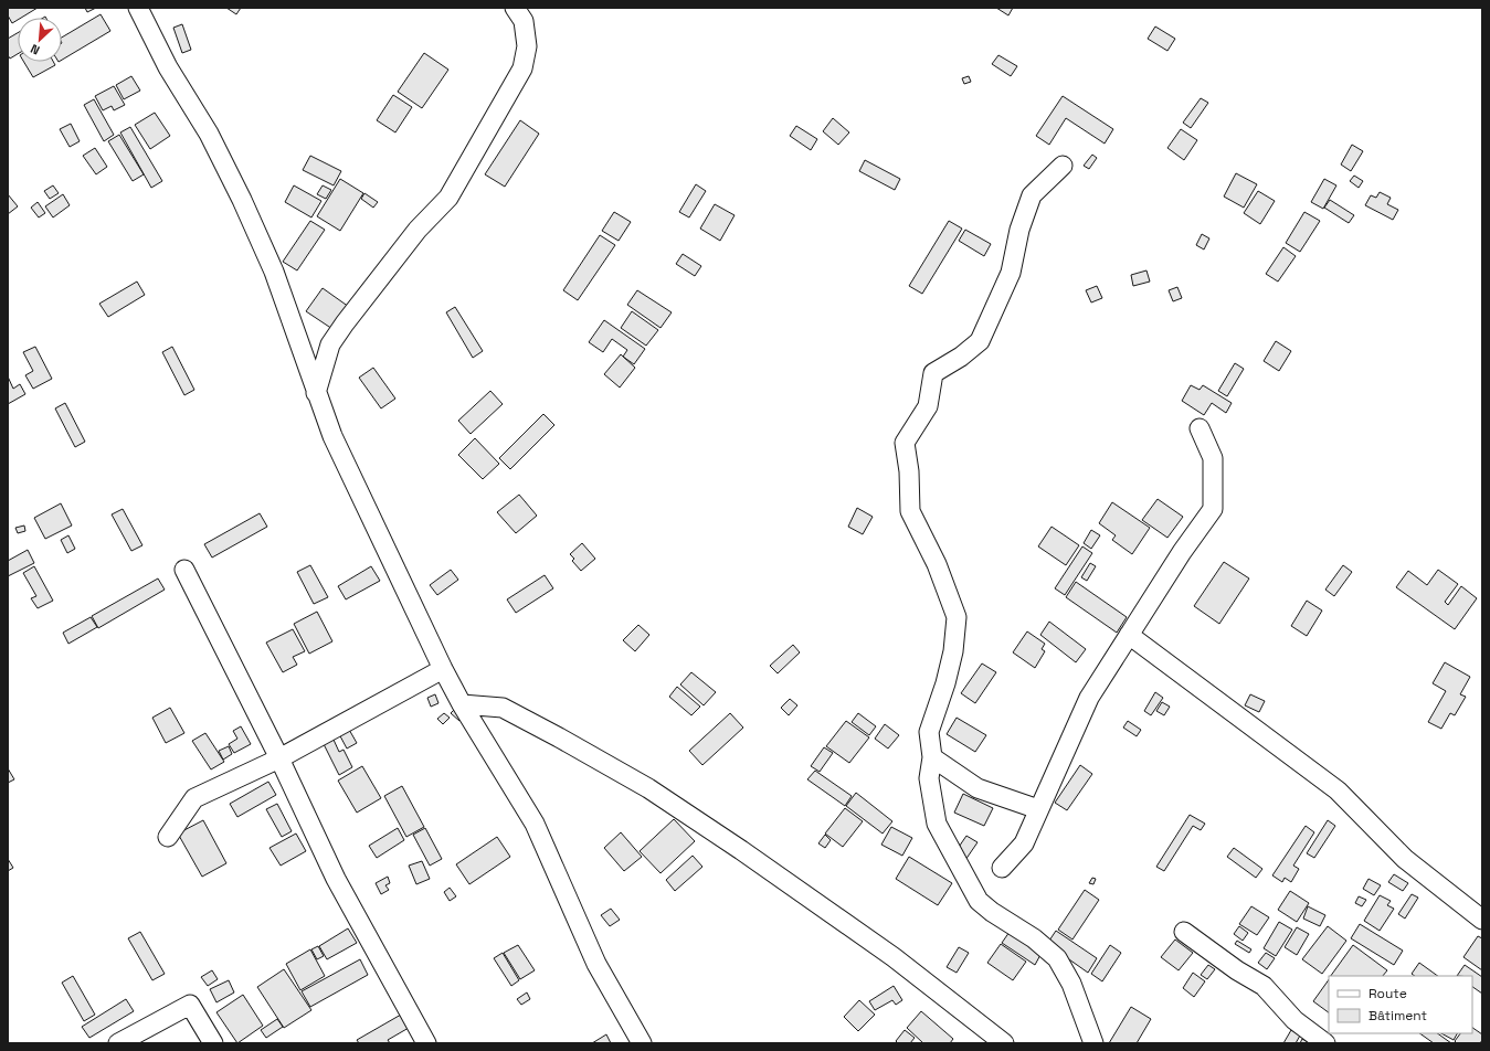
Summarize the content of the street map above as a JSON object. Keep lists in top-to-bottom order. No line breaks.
{"legend":["Route","Bâtiment"],"north":"bottom left"}
